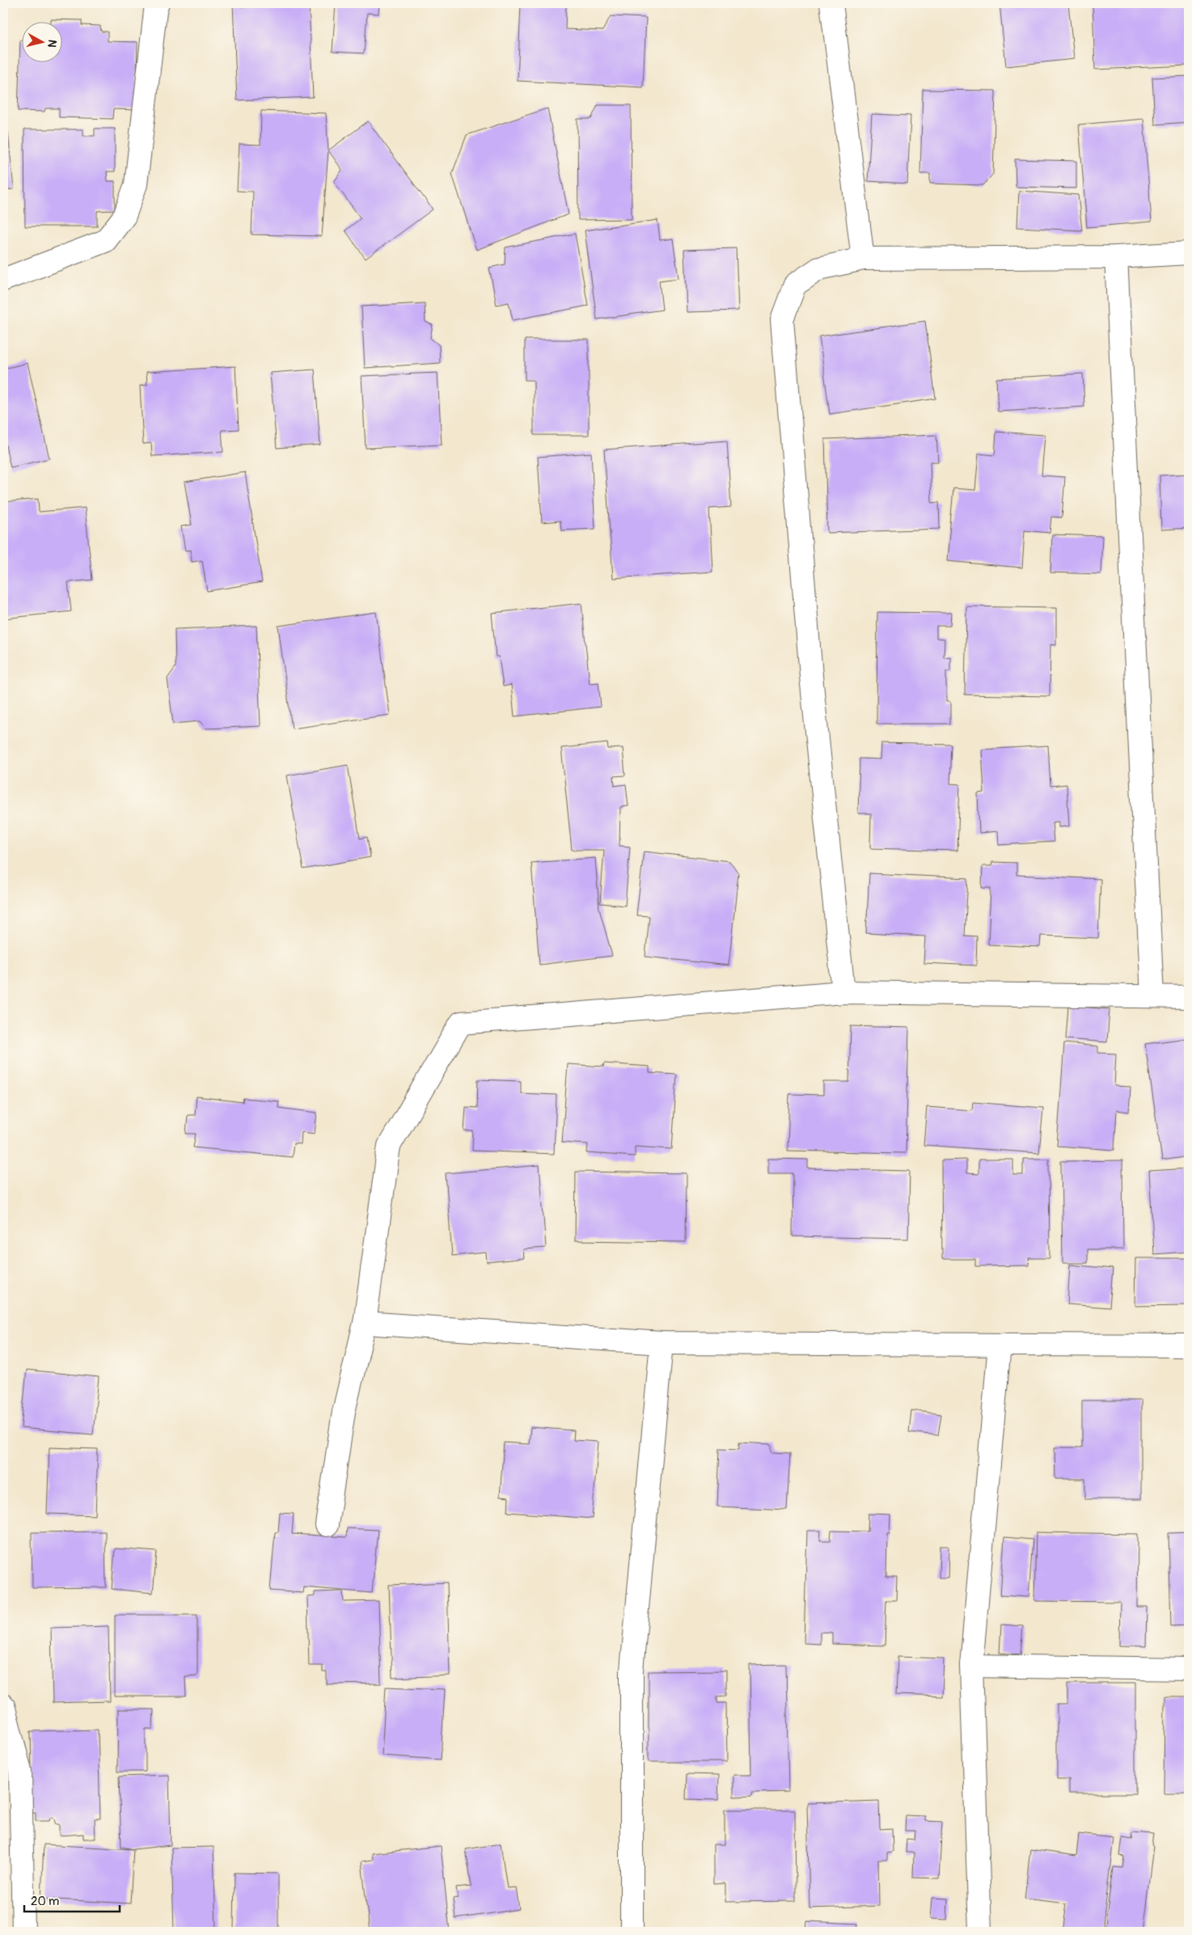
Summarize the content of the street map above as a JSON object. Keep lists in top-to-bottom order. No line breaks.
{"scale_bar":"20 m","north":"right"}
